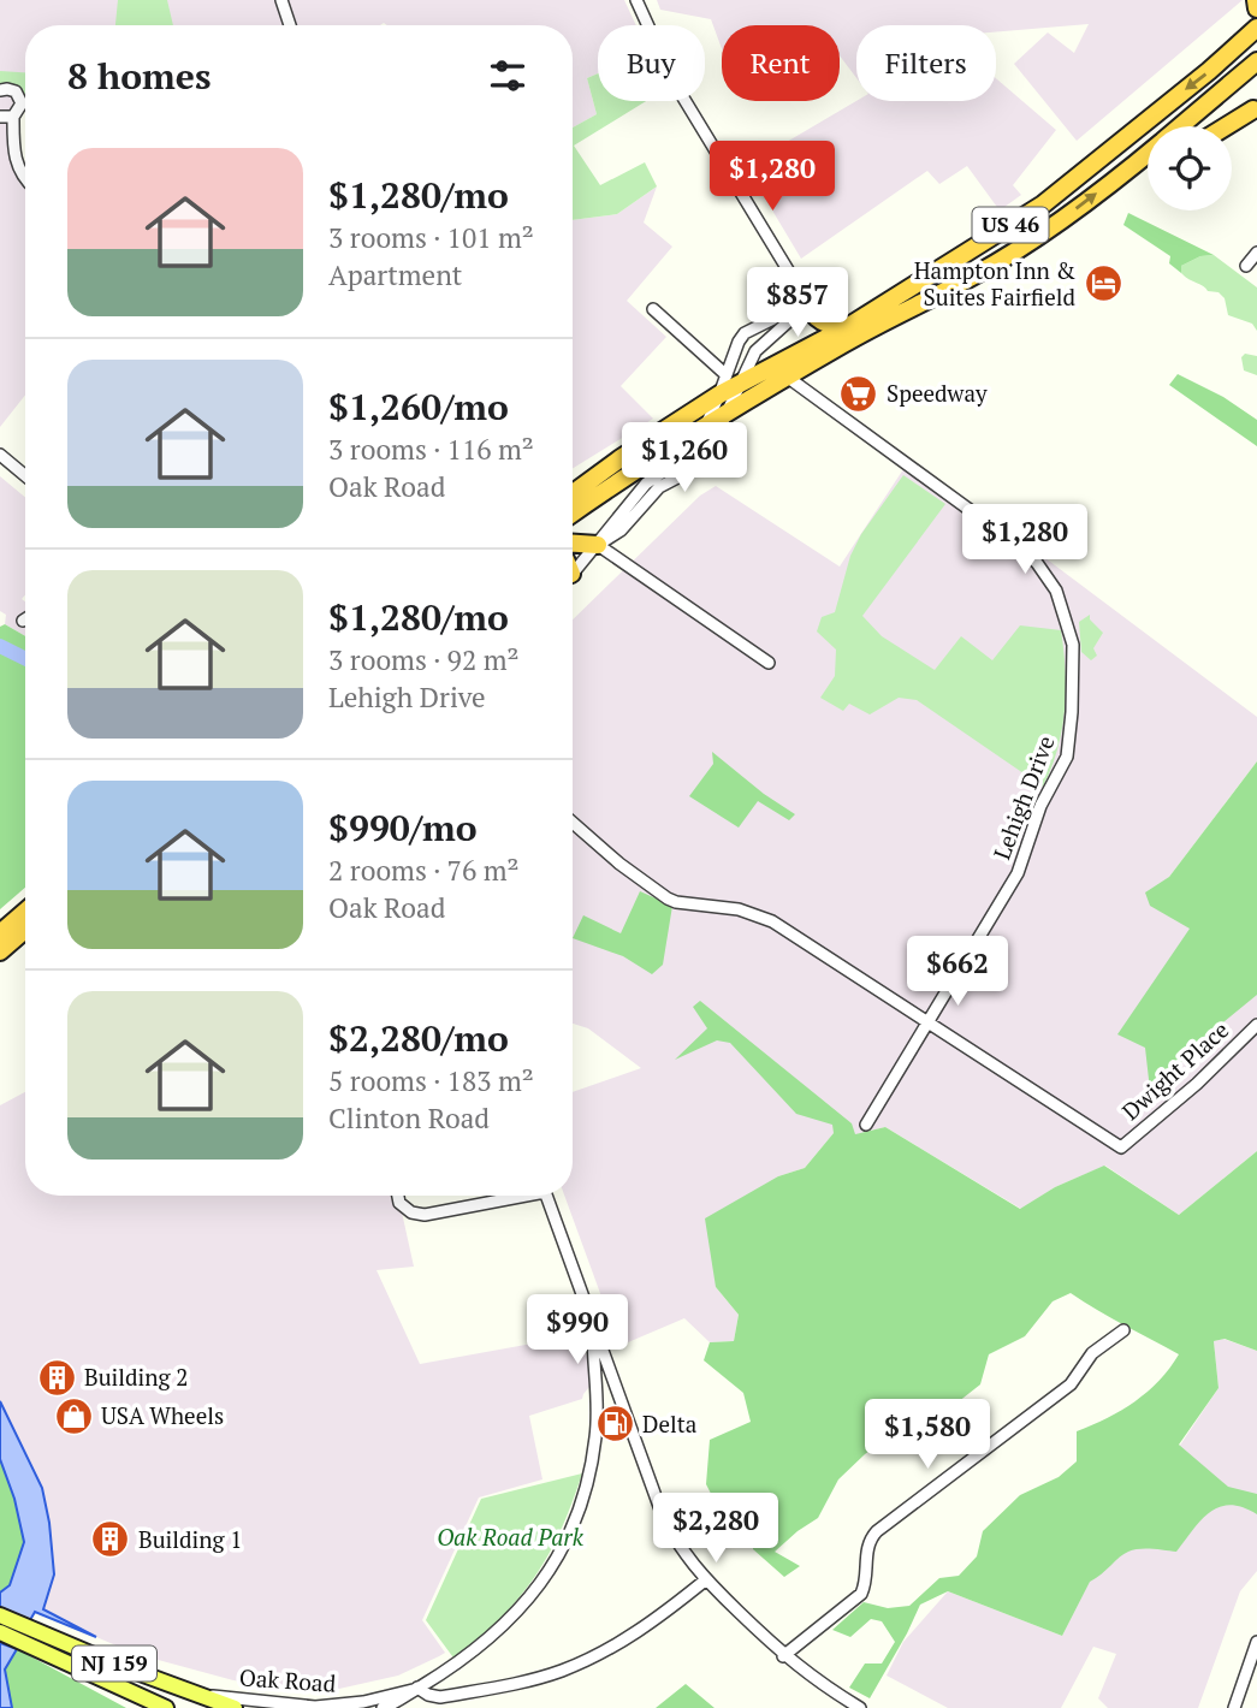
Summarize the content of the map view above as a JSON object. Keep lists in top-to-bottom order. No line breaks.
{"streets":{"highway":["US 46"],"main road":["NJ 159"],"street":["Lehigh Drive","Dwight Place","Oak Road"]},"crossings":[["US 46","Lehigh Drive"],["Lehigh Drive","Dwight Place"],["NJ 159","Oak Road"]],"parks":["Oak Road Park"],"places":{"hotel":["Hampton Inn & Suites Fairfield"],"supermarket":["Speedway"],"building":["Building 2","Building 1"],"shop":["USA Wheels"],"fuel station":["Delta"]},"page":{"chip":["Buy","Rent","Filters"],"heading":"8 homes","list":[{"name":"$1,280/mo","note":"3 rooms · 101 m² · Apartment"},{"name":"$1,260/mo","note":"3 rooms · 116 m² · Oak Road"},{"name":"$1,280/mo","note":"3 rooms · 92 m² · Lehigh Drive"},{"name":"$990/mo","note":"2 rooms · 76 m² · Oak Road"},{"name":"$2,280/mo","note":"5 rooms · 183 m² · Clinton Road"}],"price":["$1,280","$857","$1,260","$1,280","$662","$990","$1,580","$2,280"]}}
